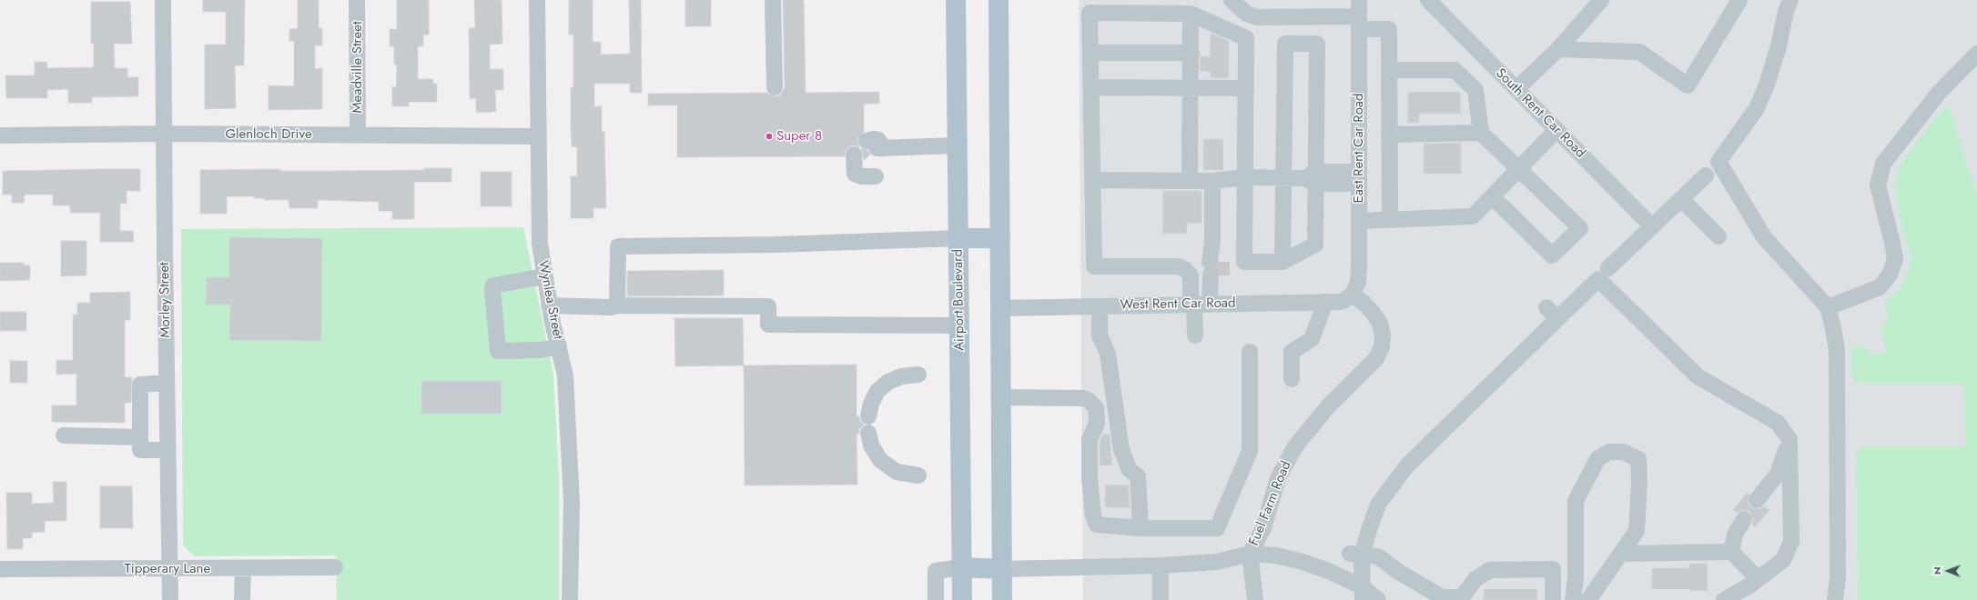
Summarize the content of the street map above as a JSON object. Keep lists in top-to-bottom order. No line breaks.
{"streets":{"main road":["Airport Boulevard"],"street":["Meadville Street","South Rent Car Road","Glenloch Drive","East Rent Car Road","Morley Street","Wynlea Street","West Rent Car Road","Fuel Farm Road","Tipperary Lane"]},"crossings":[["Meadville Street","Glenloch Drive"],["Glenloch Drive","Morley Street"],["Glenloch Drive","Wynlea Street"],["East Rent Car Road","West Rent Car Road"],["East Rent Car Road","Fuel Farm Road"],["Morley Street","Tipperary Lane"],["West Rent Car Road","Fuel Farm Road"]],"places":["Super 8"],"north":"left"}
